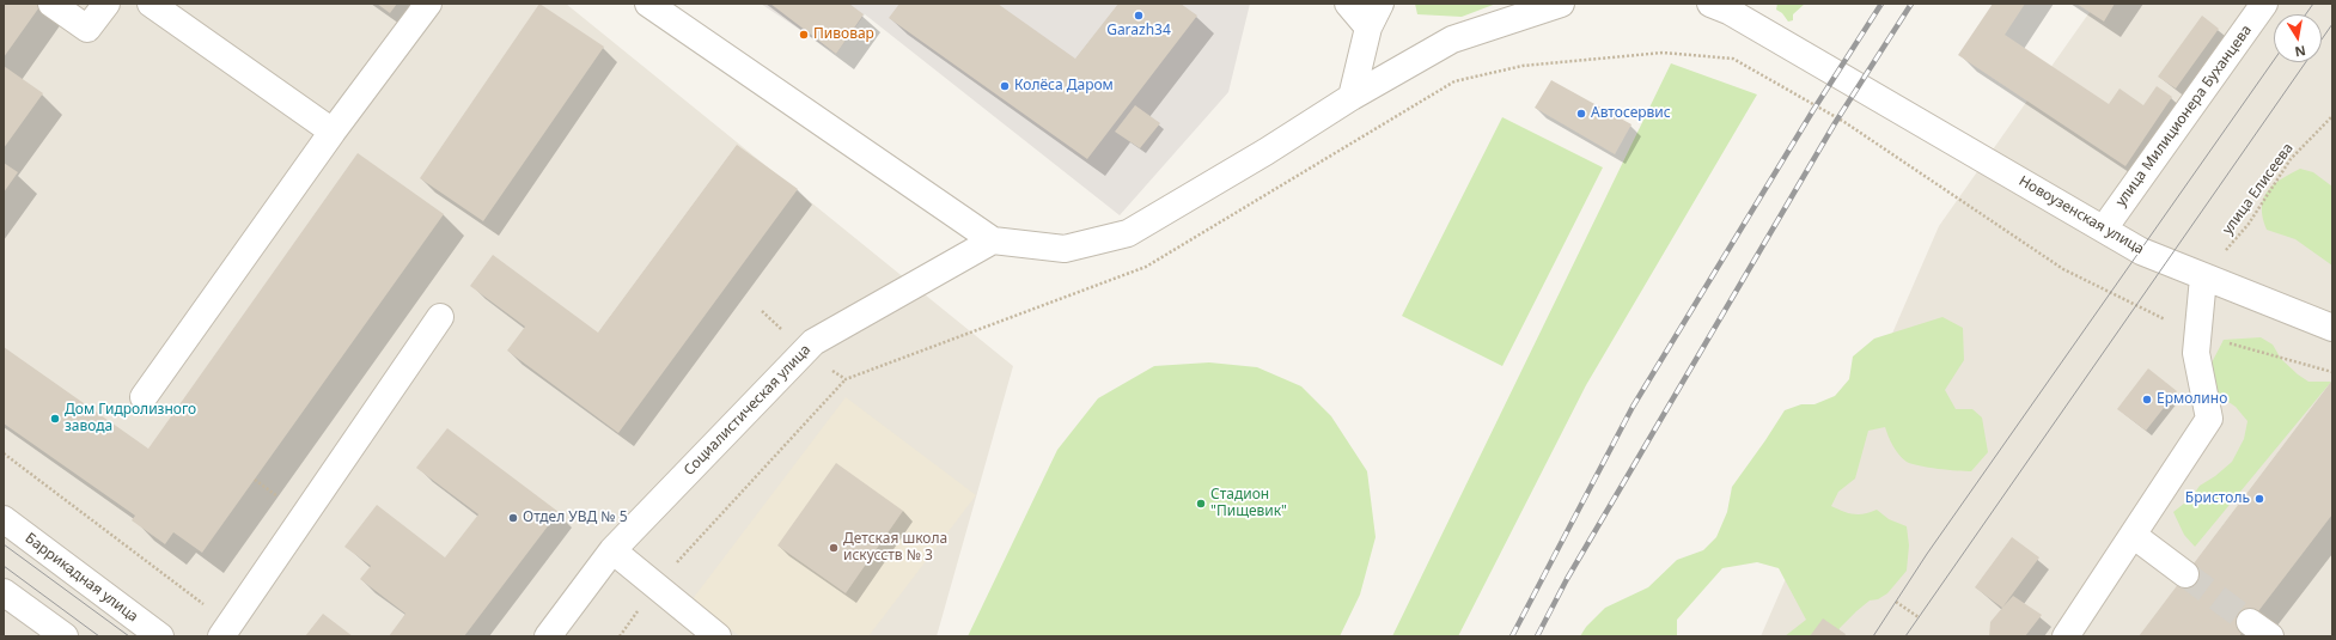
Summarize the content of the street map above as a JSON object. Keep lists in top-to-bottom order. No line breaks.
{"streets":{"street":["улица Милиционера Буханцева","Новоузенская улица","Социалистическая улица","Баррикадная улица"],"path":["улица Елисеева"]},"crossings":[["улица Милиционера Буханцева","Новоузенская улица"],["улица Елисеева","Новоузенская улица"]],"places":["Garazh34","Пивовар","Колёса Даром","Автосервис","Ермолино","Дом Гидролизного завода","Бристоль","Стадион \"Пищевик\"","Отдел УВД № 5","Детская школа искусств № 3"],"north":"bottom"}
